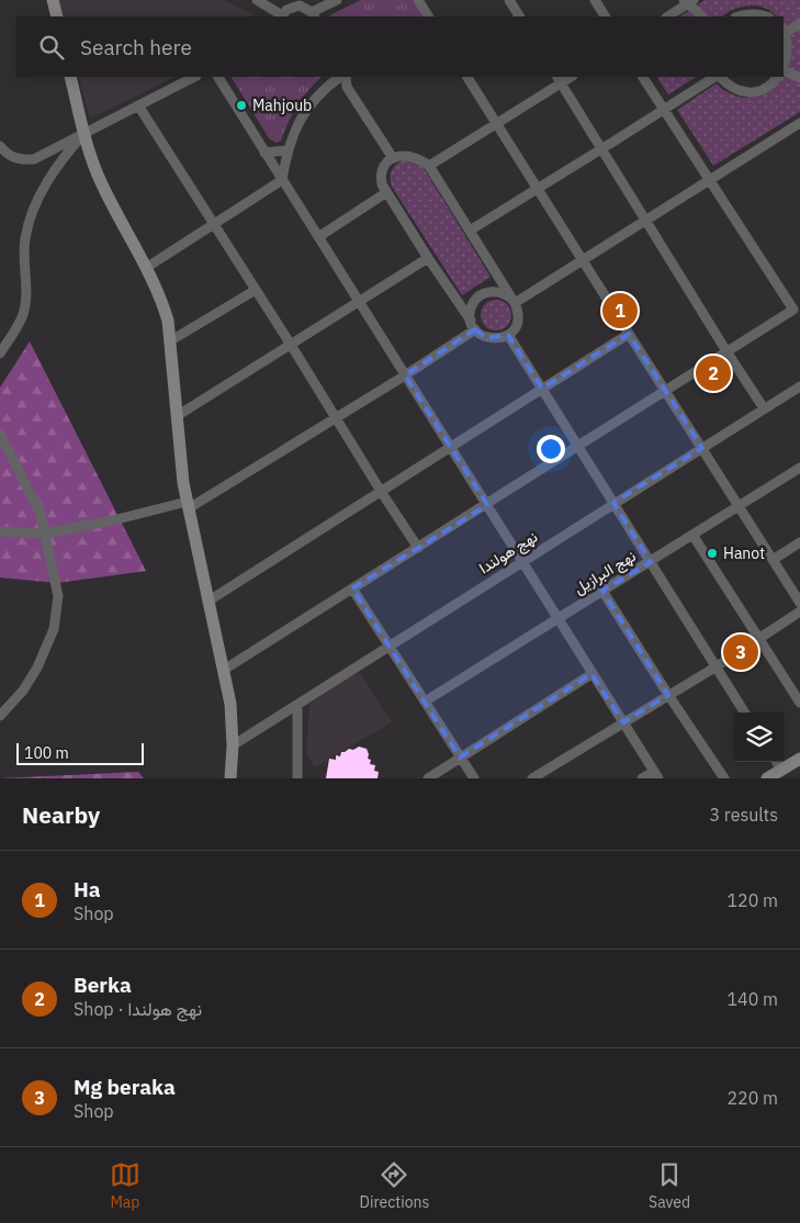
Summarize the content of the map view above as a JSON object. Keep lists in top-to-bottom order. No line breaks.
{"streets":{"street":["نهج هولندا","نهج البرازيل"]},"places":["Mahjoub","Hanot"],"scale_bar":"100 m","page":{"search":"Search here","pins":["1","2","3"],"scale":"100 m","heading":["Nearby","3 results"],"list":[{"mark":"1","name":"Ha","note":"Shop","value":"120 m"},{"mark":"2","name":"Berka","note":"Shop · نهج هولندا","value":"140 m"},{"mark":"3","name":"Mg beraka","note":"Shop","value":"220 m"}],"nav":["Map","Directions","Saved"]}}
